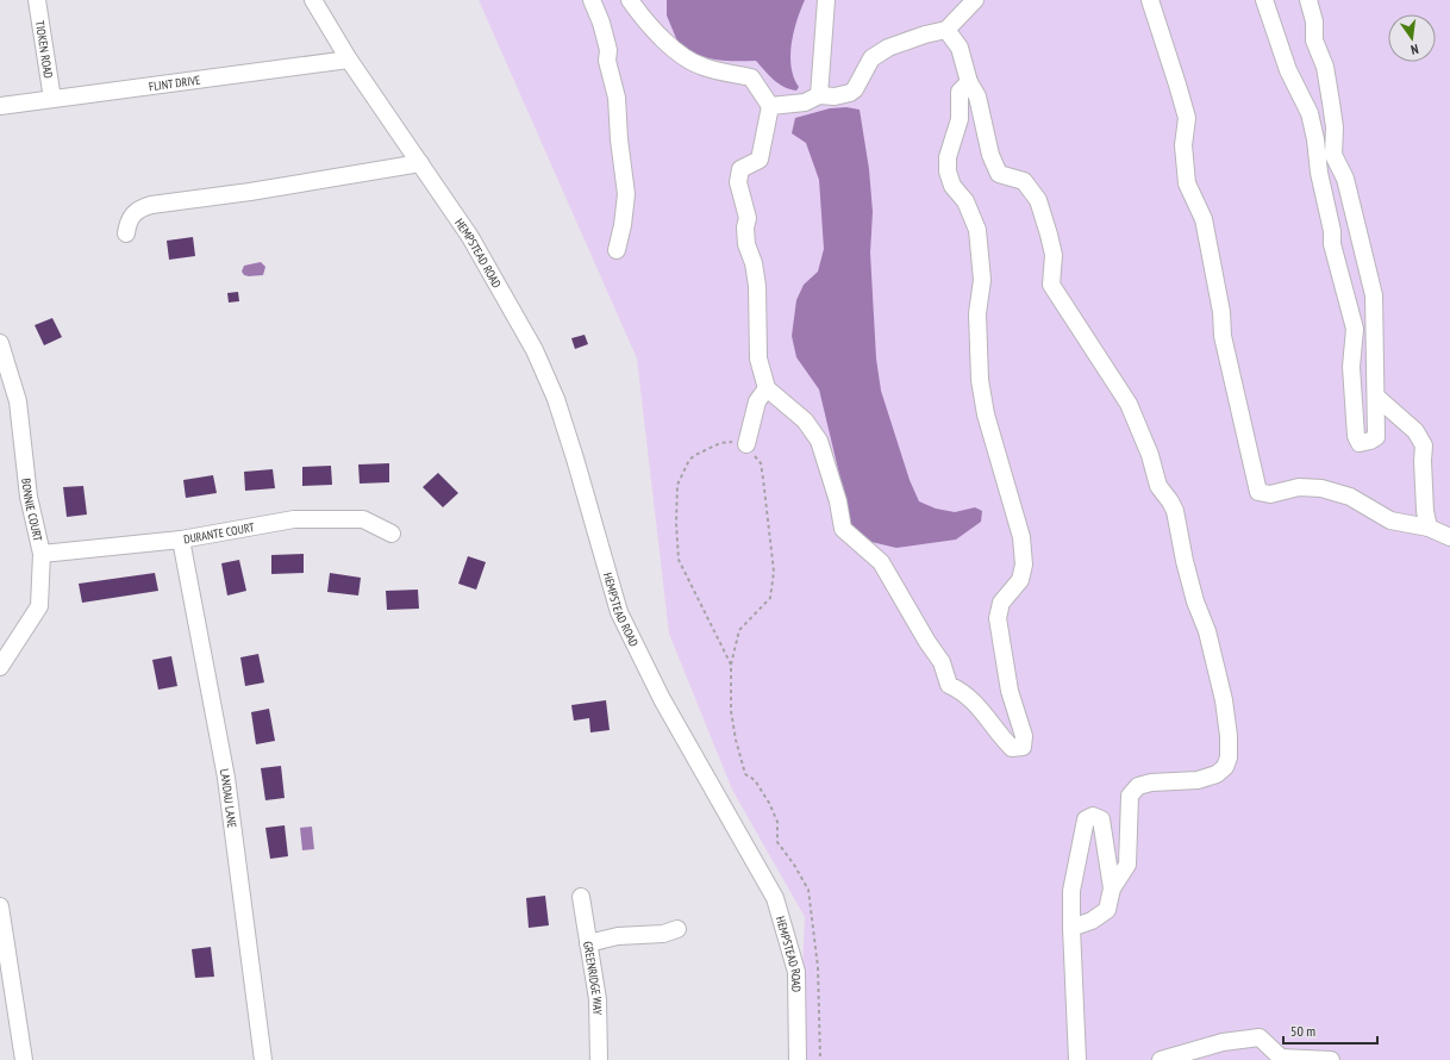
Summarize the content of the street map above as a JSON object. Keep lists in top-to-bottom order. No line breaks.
{"streets":{"street":["TIOKEN ROAD","FLINT DRIVE","HEMPSTEAD ROAD","BONNIE COURT","DURANTE COURT","LANDAU LANE","GREENRIDGE WAY"]},"crossings":[["TIOKEN ROAD","FLINT DRIVE"],["FLINT DRIVE","HEMPSTEAD ROAD"],["BONNIE COURT","DURANTE COURT"],["DURANTE COURT","LANDAU LANE"]],"scale_bar":"50 m","north":"bottom"}
